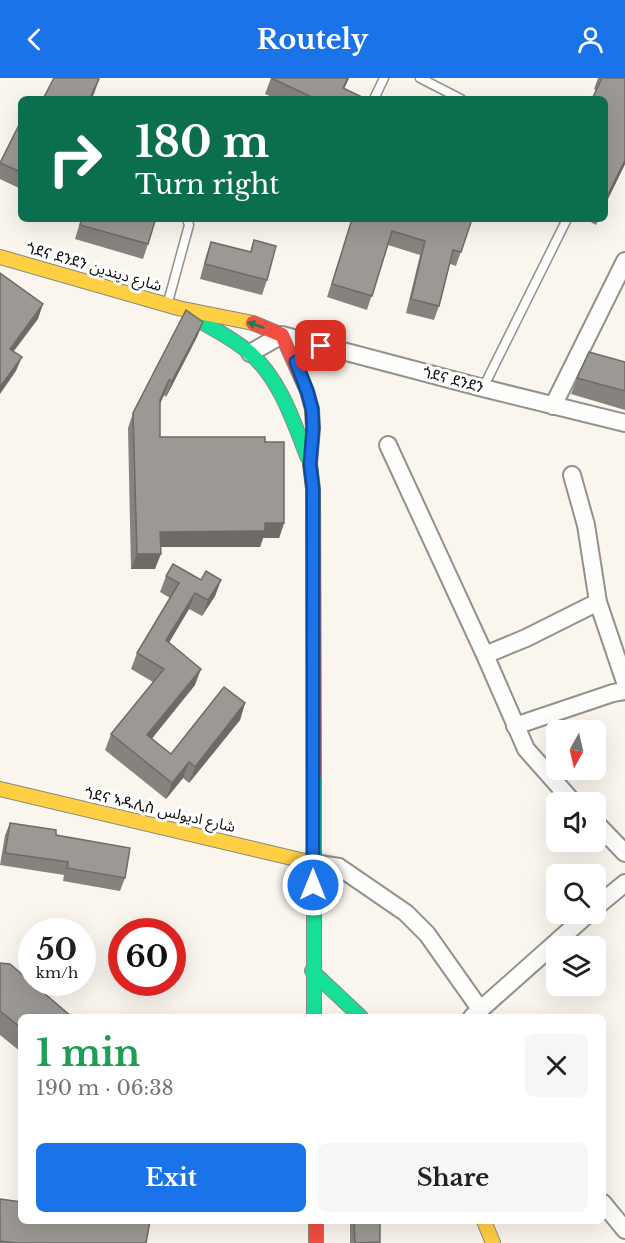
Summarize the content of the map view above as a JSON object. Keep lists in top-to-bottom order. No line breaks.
{"streets":{"main road":["ጎደና ደንደን شارع ديندين","ጎደና ኣዱሊስ شارع اديولس"],"street":["ጎደና ደንደን"]},"crossings":[["ጎደና ደንደን شارع ديندين","ጎደና ደንደን"]],"north":"bottom","page":{"header":"Routely","turn":["180 m","Turn right"],"speed":"50 km/h","limit":"60","heading":["1 min","190 m · 06:38"],"buttons":["Exit","Share"]}}
